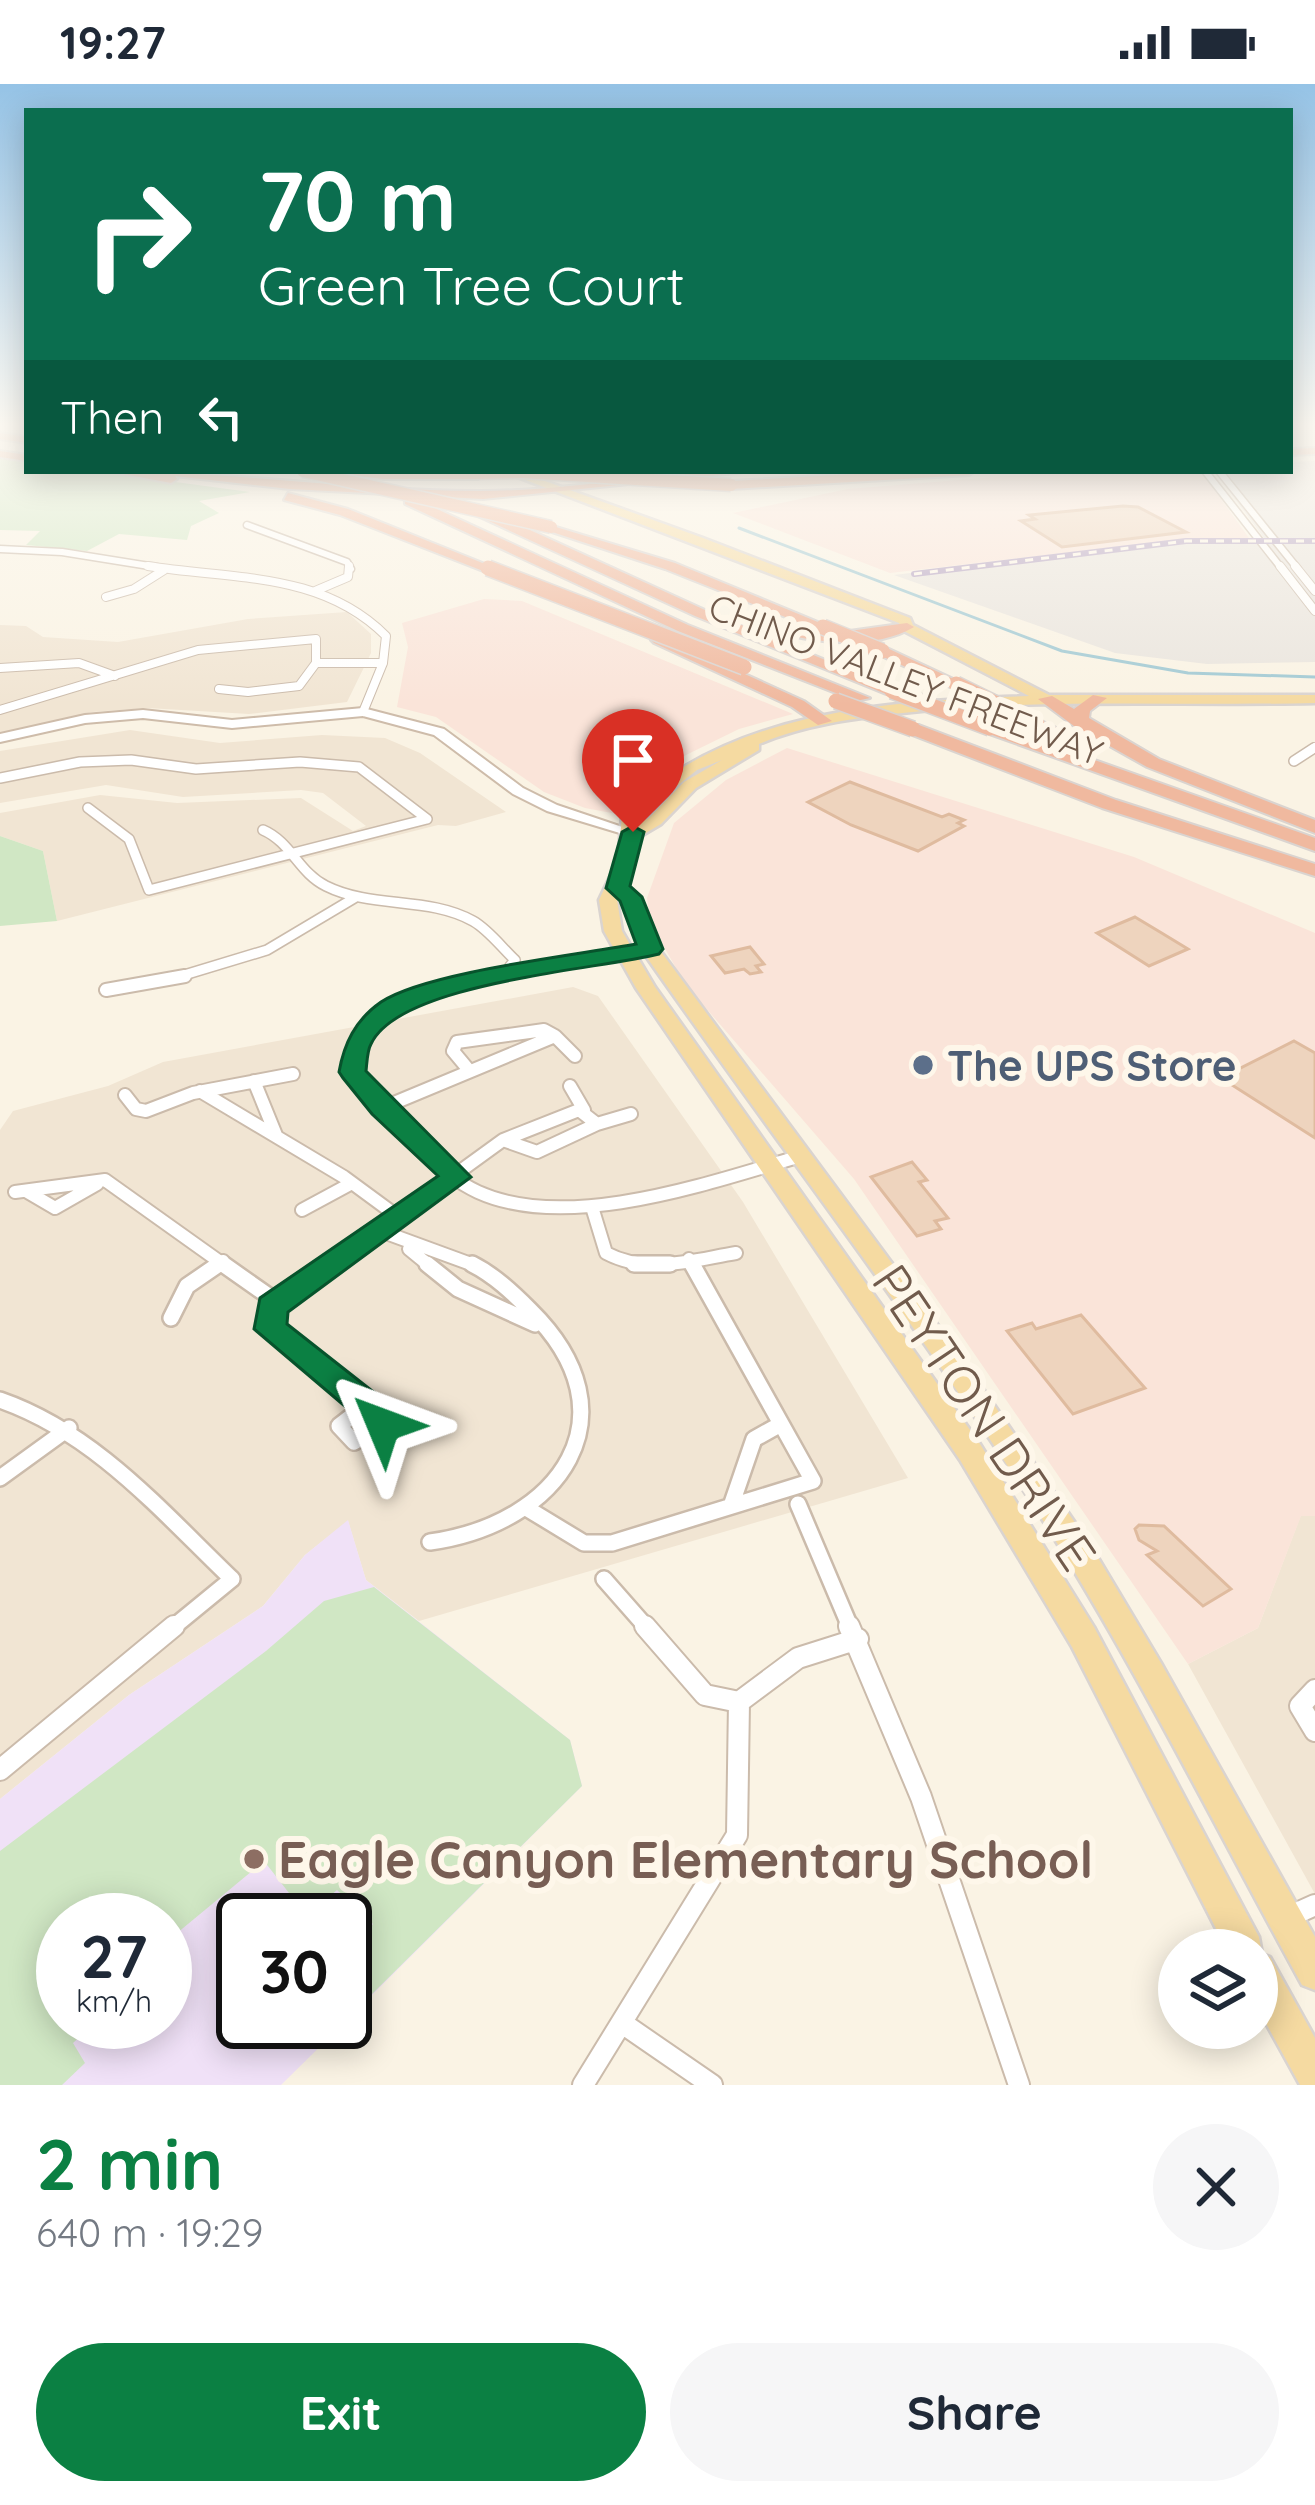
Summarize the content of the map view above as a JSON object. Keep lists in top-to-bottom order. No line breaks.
{"streets":{"highway":["CHINO VALLEY FREEWAY"],"main road":["PEYTON DRIVE"]},"places":["The UPS Store","Eagle Canyon Elementary School"],"page":{"status":"19:27","turn":["70 m","Green Tree Court"],"then":"Then","speed":"27 km/h","limit":"30","heading":["2 min","640 m · 19:29"],"buttons":["Exit","Share"]}}
